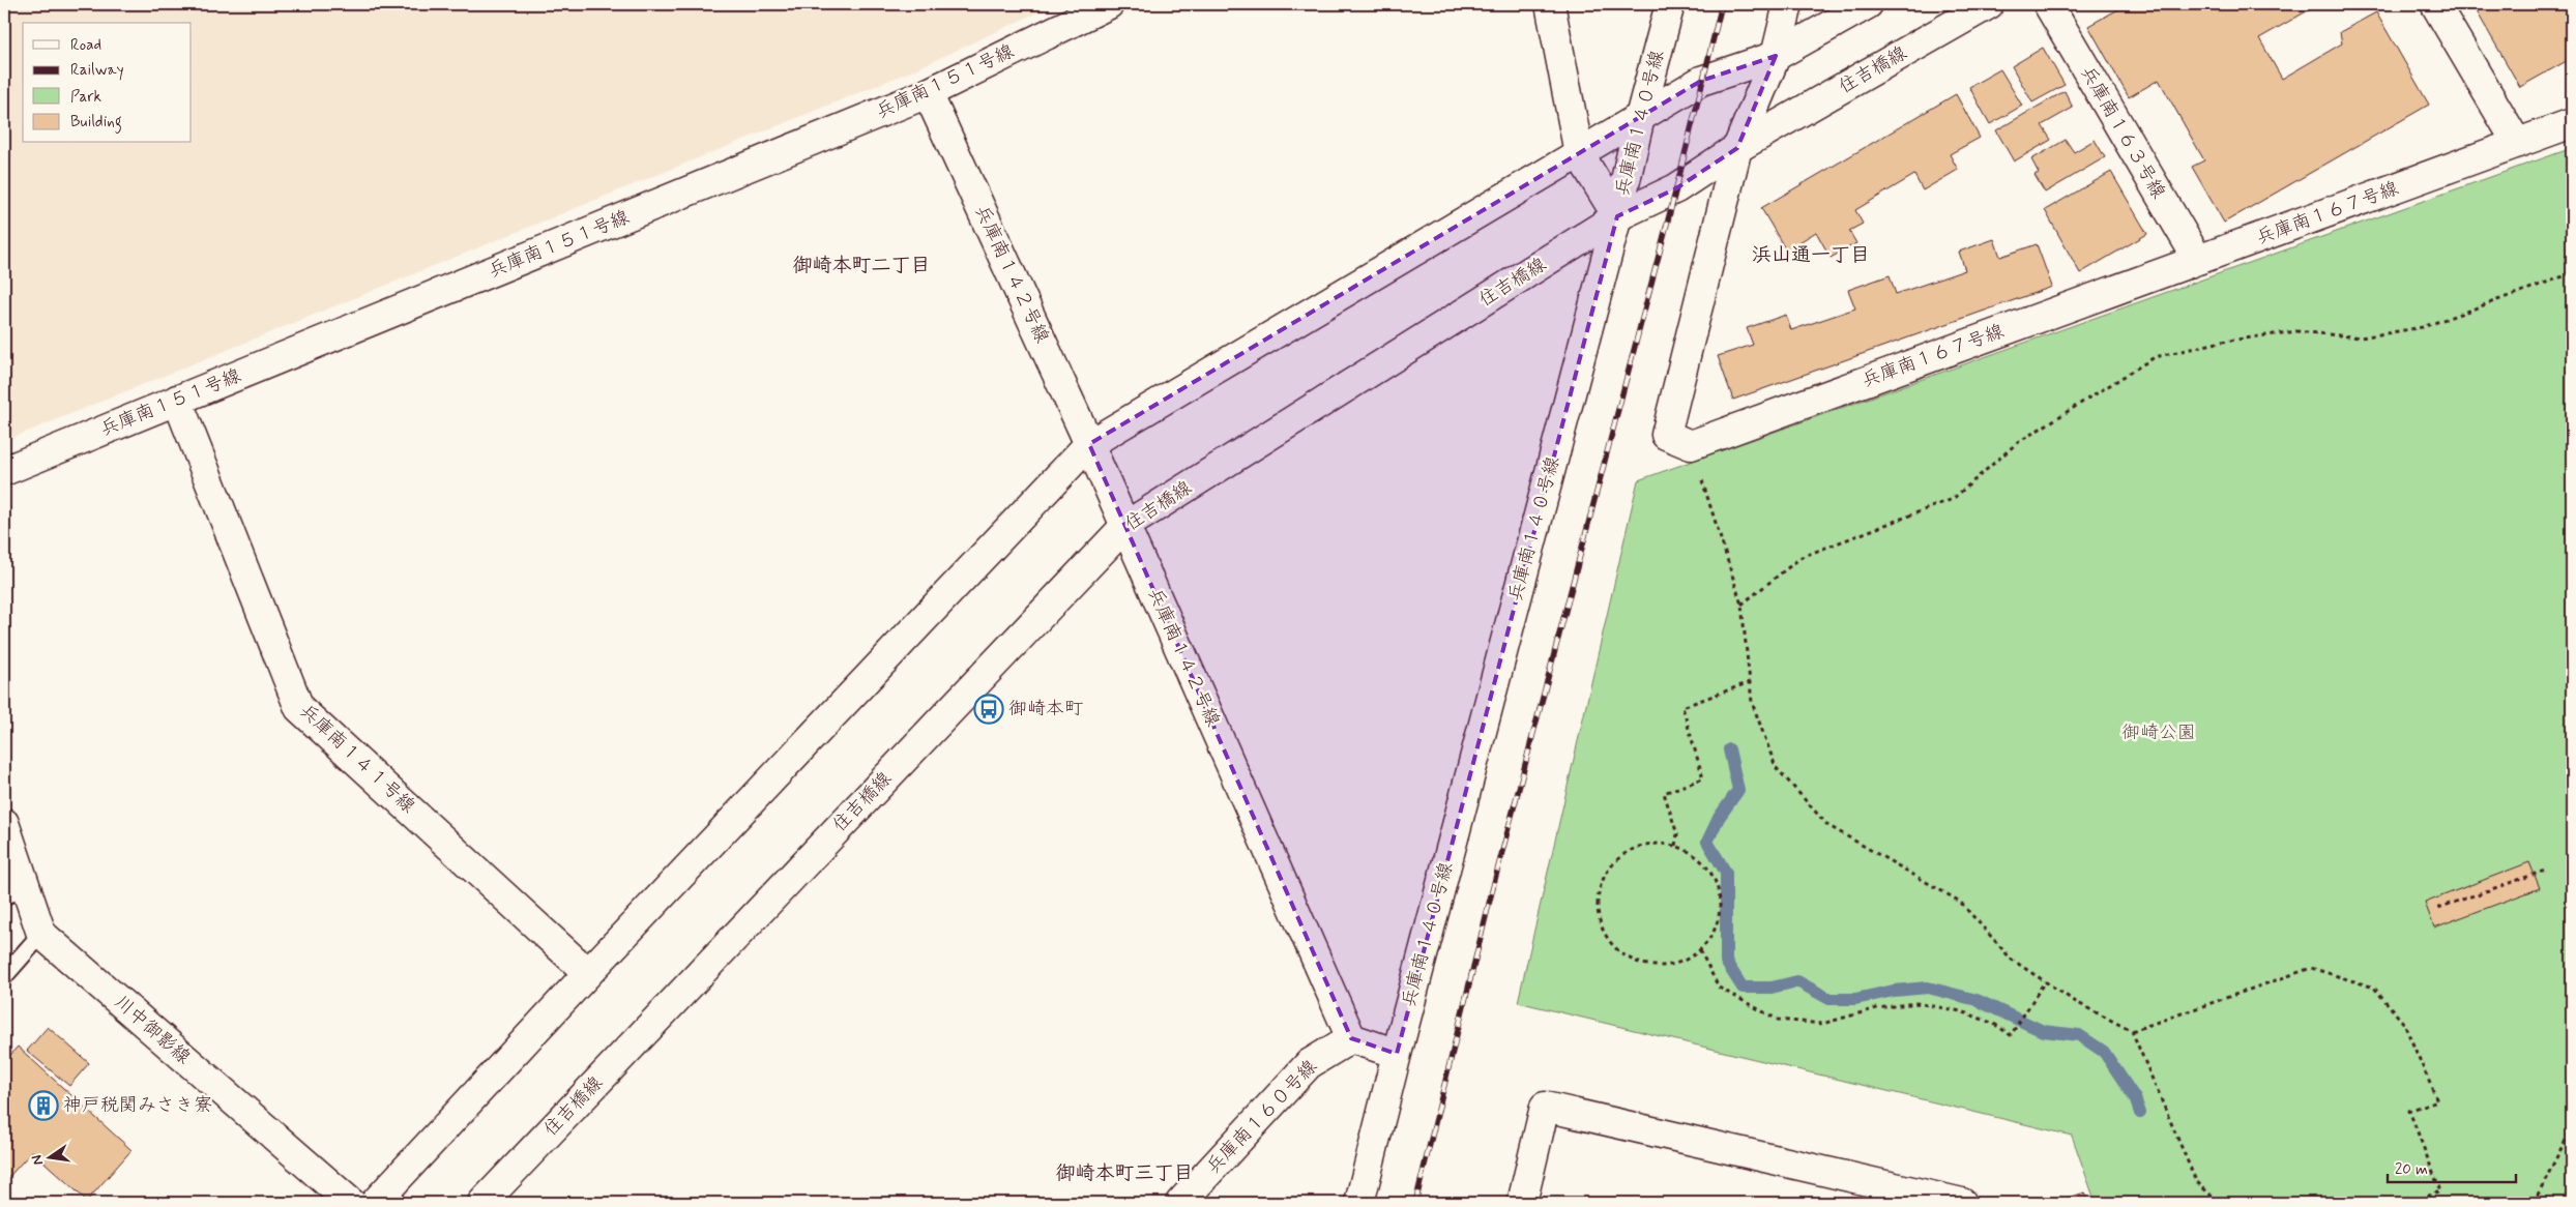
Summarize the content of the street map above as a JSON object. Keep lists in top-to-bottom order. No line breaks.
{"streets":{"street":["住吉橋線","兵庫南１５１号線","兵庫南１４０号線","兵庫南１６３号線","兵庫南１６７号線","兵庫南１４２号線","兵庫南１４１号線","川中御影線","兵庫南１６０号線"]},"crossings":[["住吉橋線","兵庫南１４０号線"],["住吉橋線","兵庫南１４２号線"],["兵庫南１５１号線","兵庫南１４２号線"],["兵庫南１５１号線","兵庫南１４１号線"],["兵庫南１６３号線","兵庫南１６７号線"],["兵庫南１４２号線","兵庫南１６０号線"]],"districts":["浜山通一丁目","御崎本町二丁目","御崎本町三丁目"],"parks":["御崎公園"],"places":{"bus stop":["御崎本町"],"building":["神戸税関みさき寮"]},"legend":["Road","Railway","Park","Building"],"scale_bar":"20 m","north":"left"}
